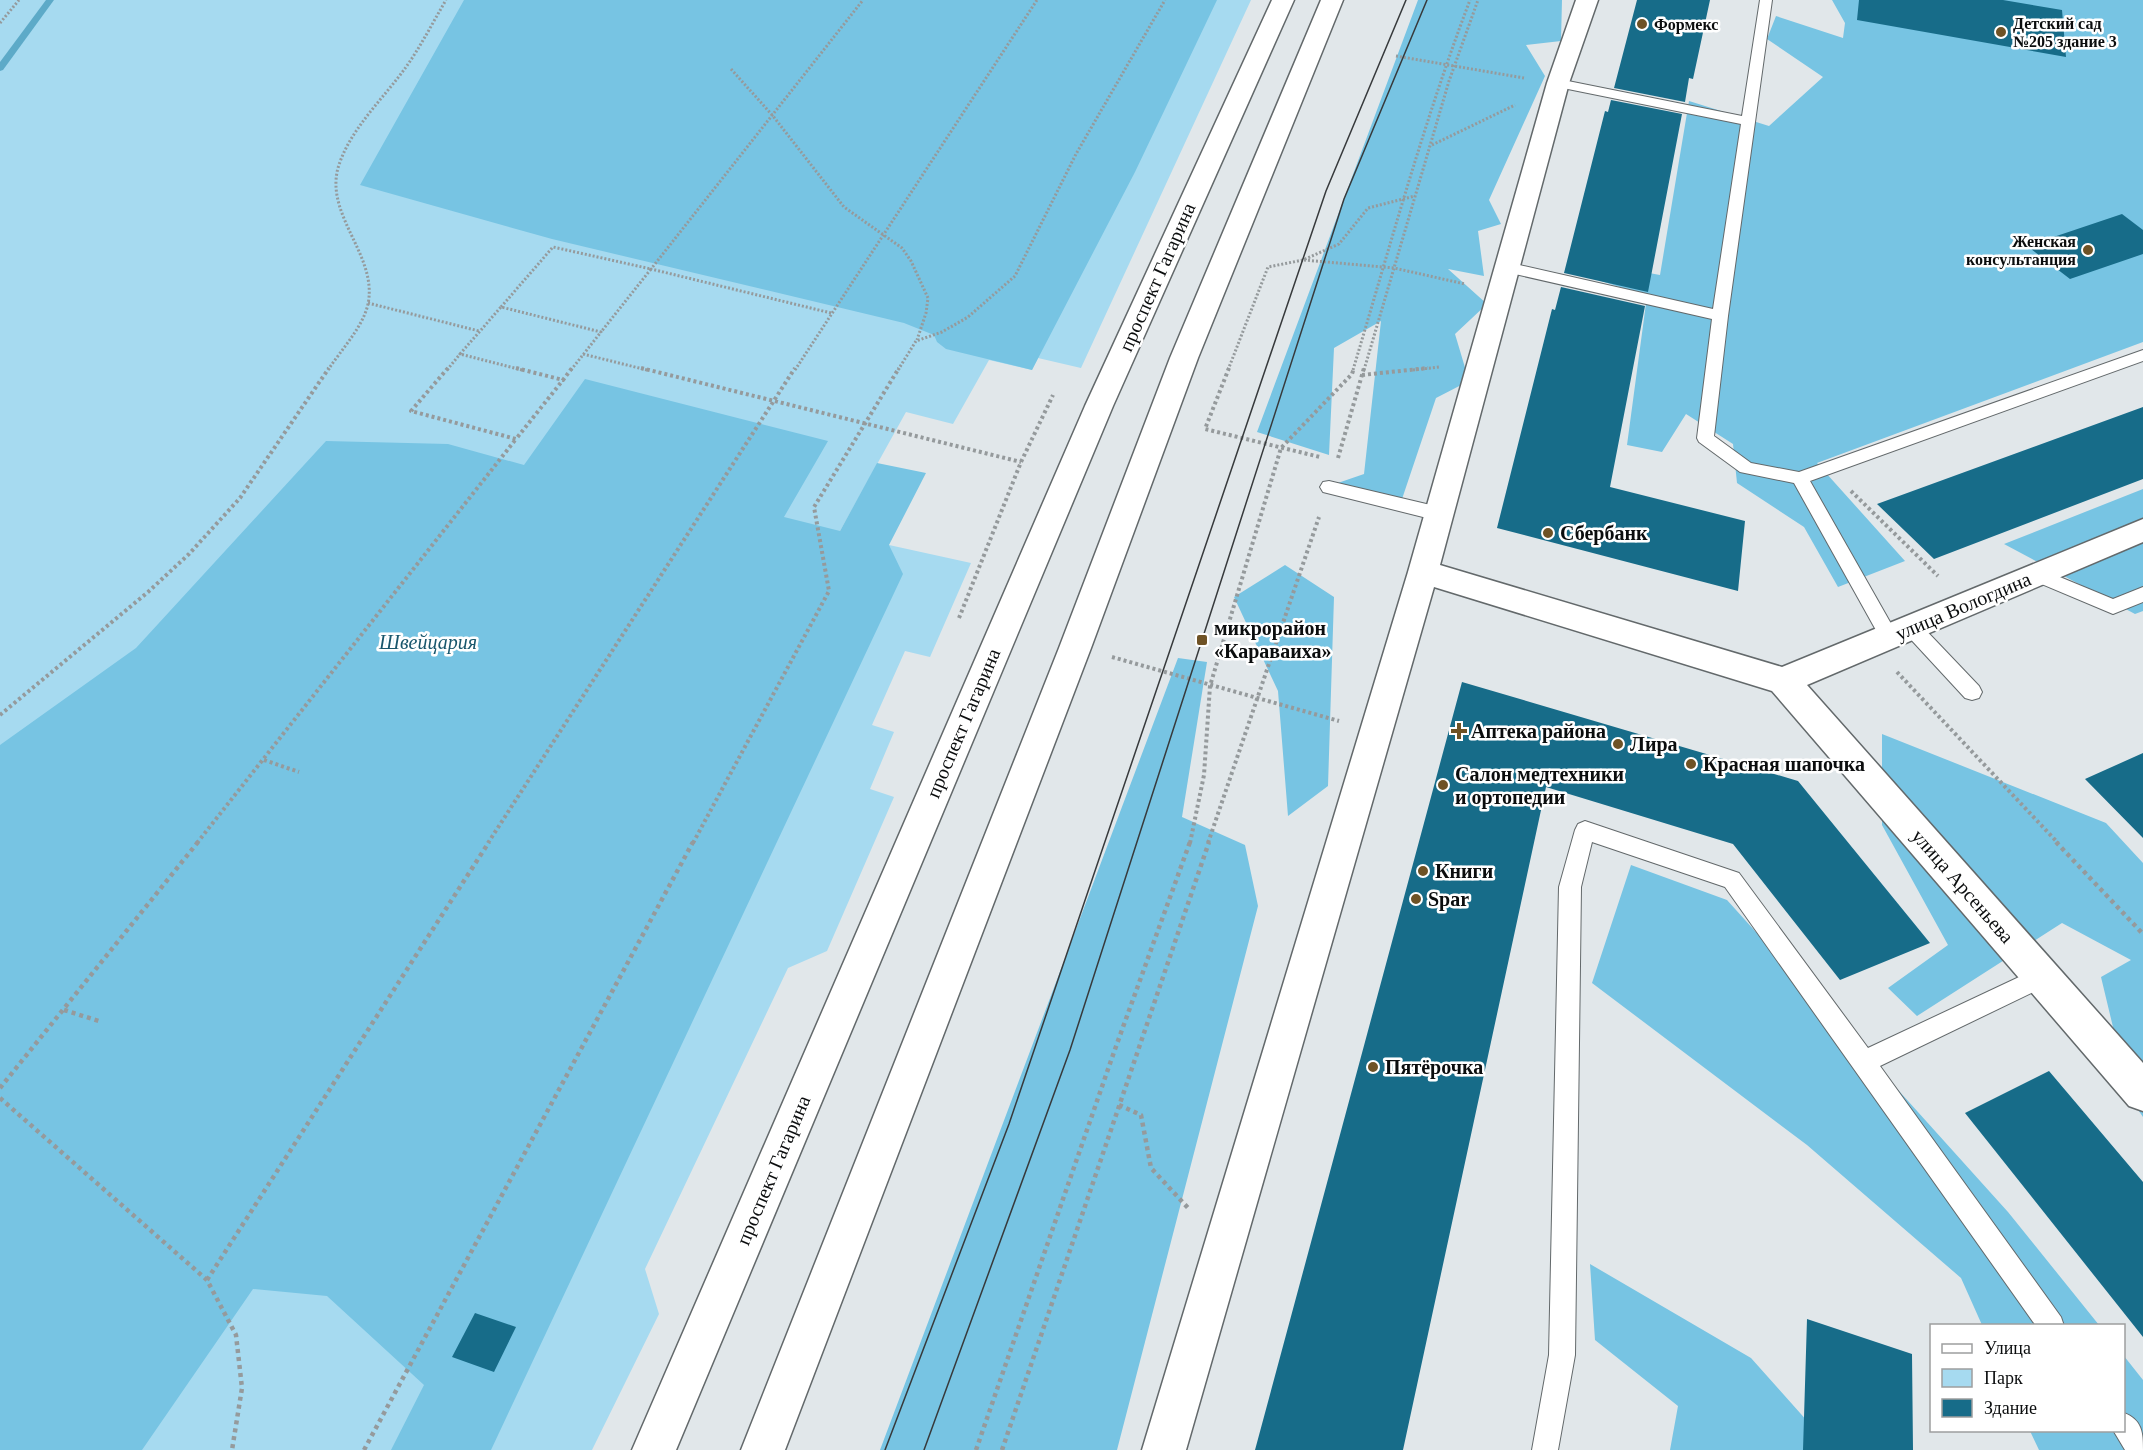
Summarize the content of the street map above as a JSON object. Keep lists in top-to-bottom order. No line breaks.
{"streets":{"main road":["проспект Гагарина","улица Вологдина","улица Арсеньева"]},"crossings":[["улица Вологдина","улица Арсеньева"]],"parks":["Швейцария"],"places":{"other":["Формекс","Детский сад №205 здание 3","Женская консультанция","Сбербанк","Лира","Красная шапочка","Салон медтехники и ортопедии","Книги","Spar","Пятёрочка"],"transit":["микрорайон «Караваиха»"],"health":["Аптека района"]},"legend":["Улица","Парк","Здание"]}
